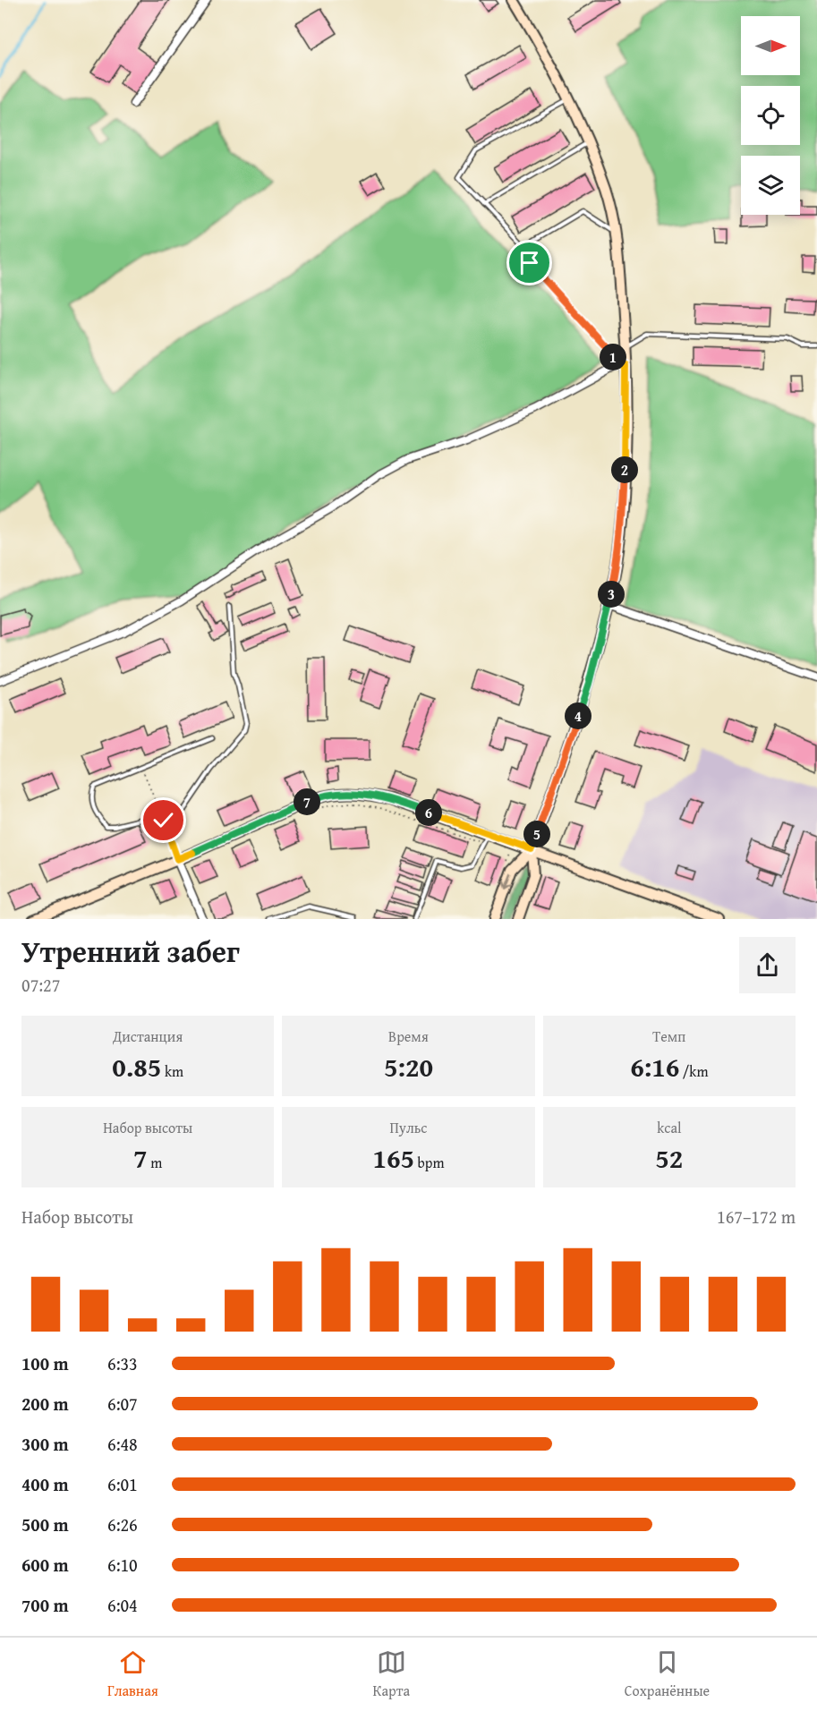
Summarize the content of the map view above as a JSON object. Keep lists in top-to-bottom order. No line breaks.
{"north":"right","page":{"pins":["1","2","3","4","7","6","5"],"heading":["Утренний забег","07:27"],"stats":[["Дистанция","0.85 km"],["Время","5:20"],["Темп","6:16 /km"],["Набор высоты","7 m"],["Пульс","165 bpm"],["kcal","52"]],"chart":["Набор высоты","167–172 m"],"list":[{"name":"100 m","note":"6:33"},{"name":"200 m","note":"6:07"},{"name":"300 m","note":"6:48"},{"name":"400 m","note":"6:01"},{"name":"500 m","note":"6:26"},{"name":"600 m","note":"6:10"},{"name":"700 m","note":"6:04"}],"tabs":["Главная","Карта","Сохранённые"]}}
